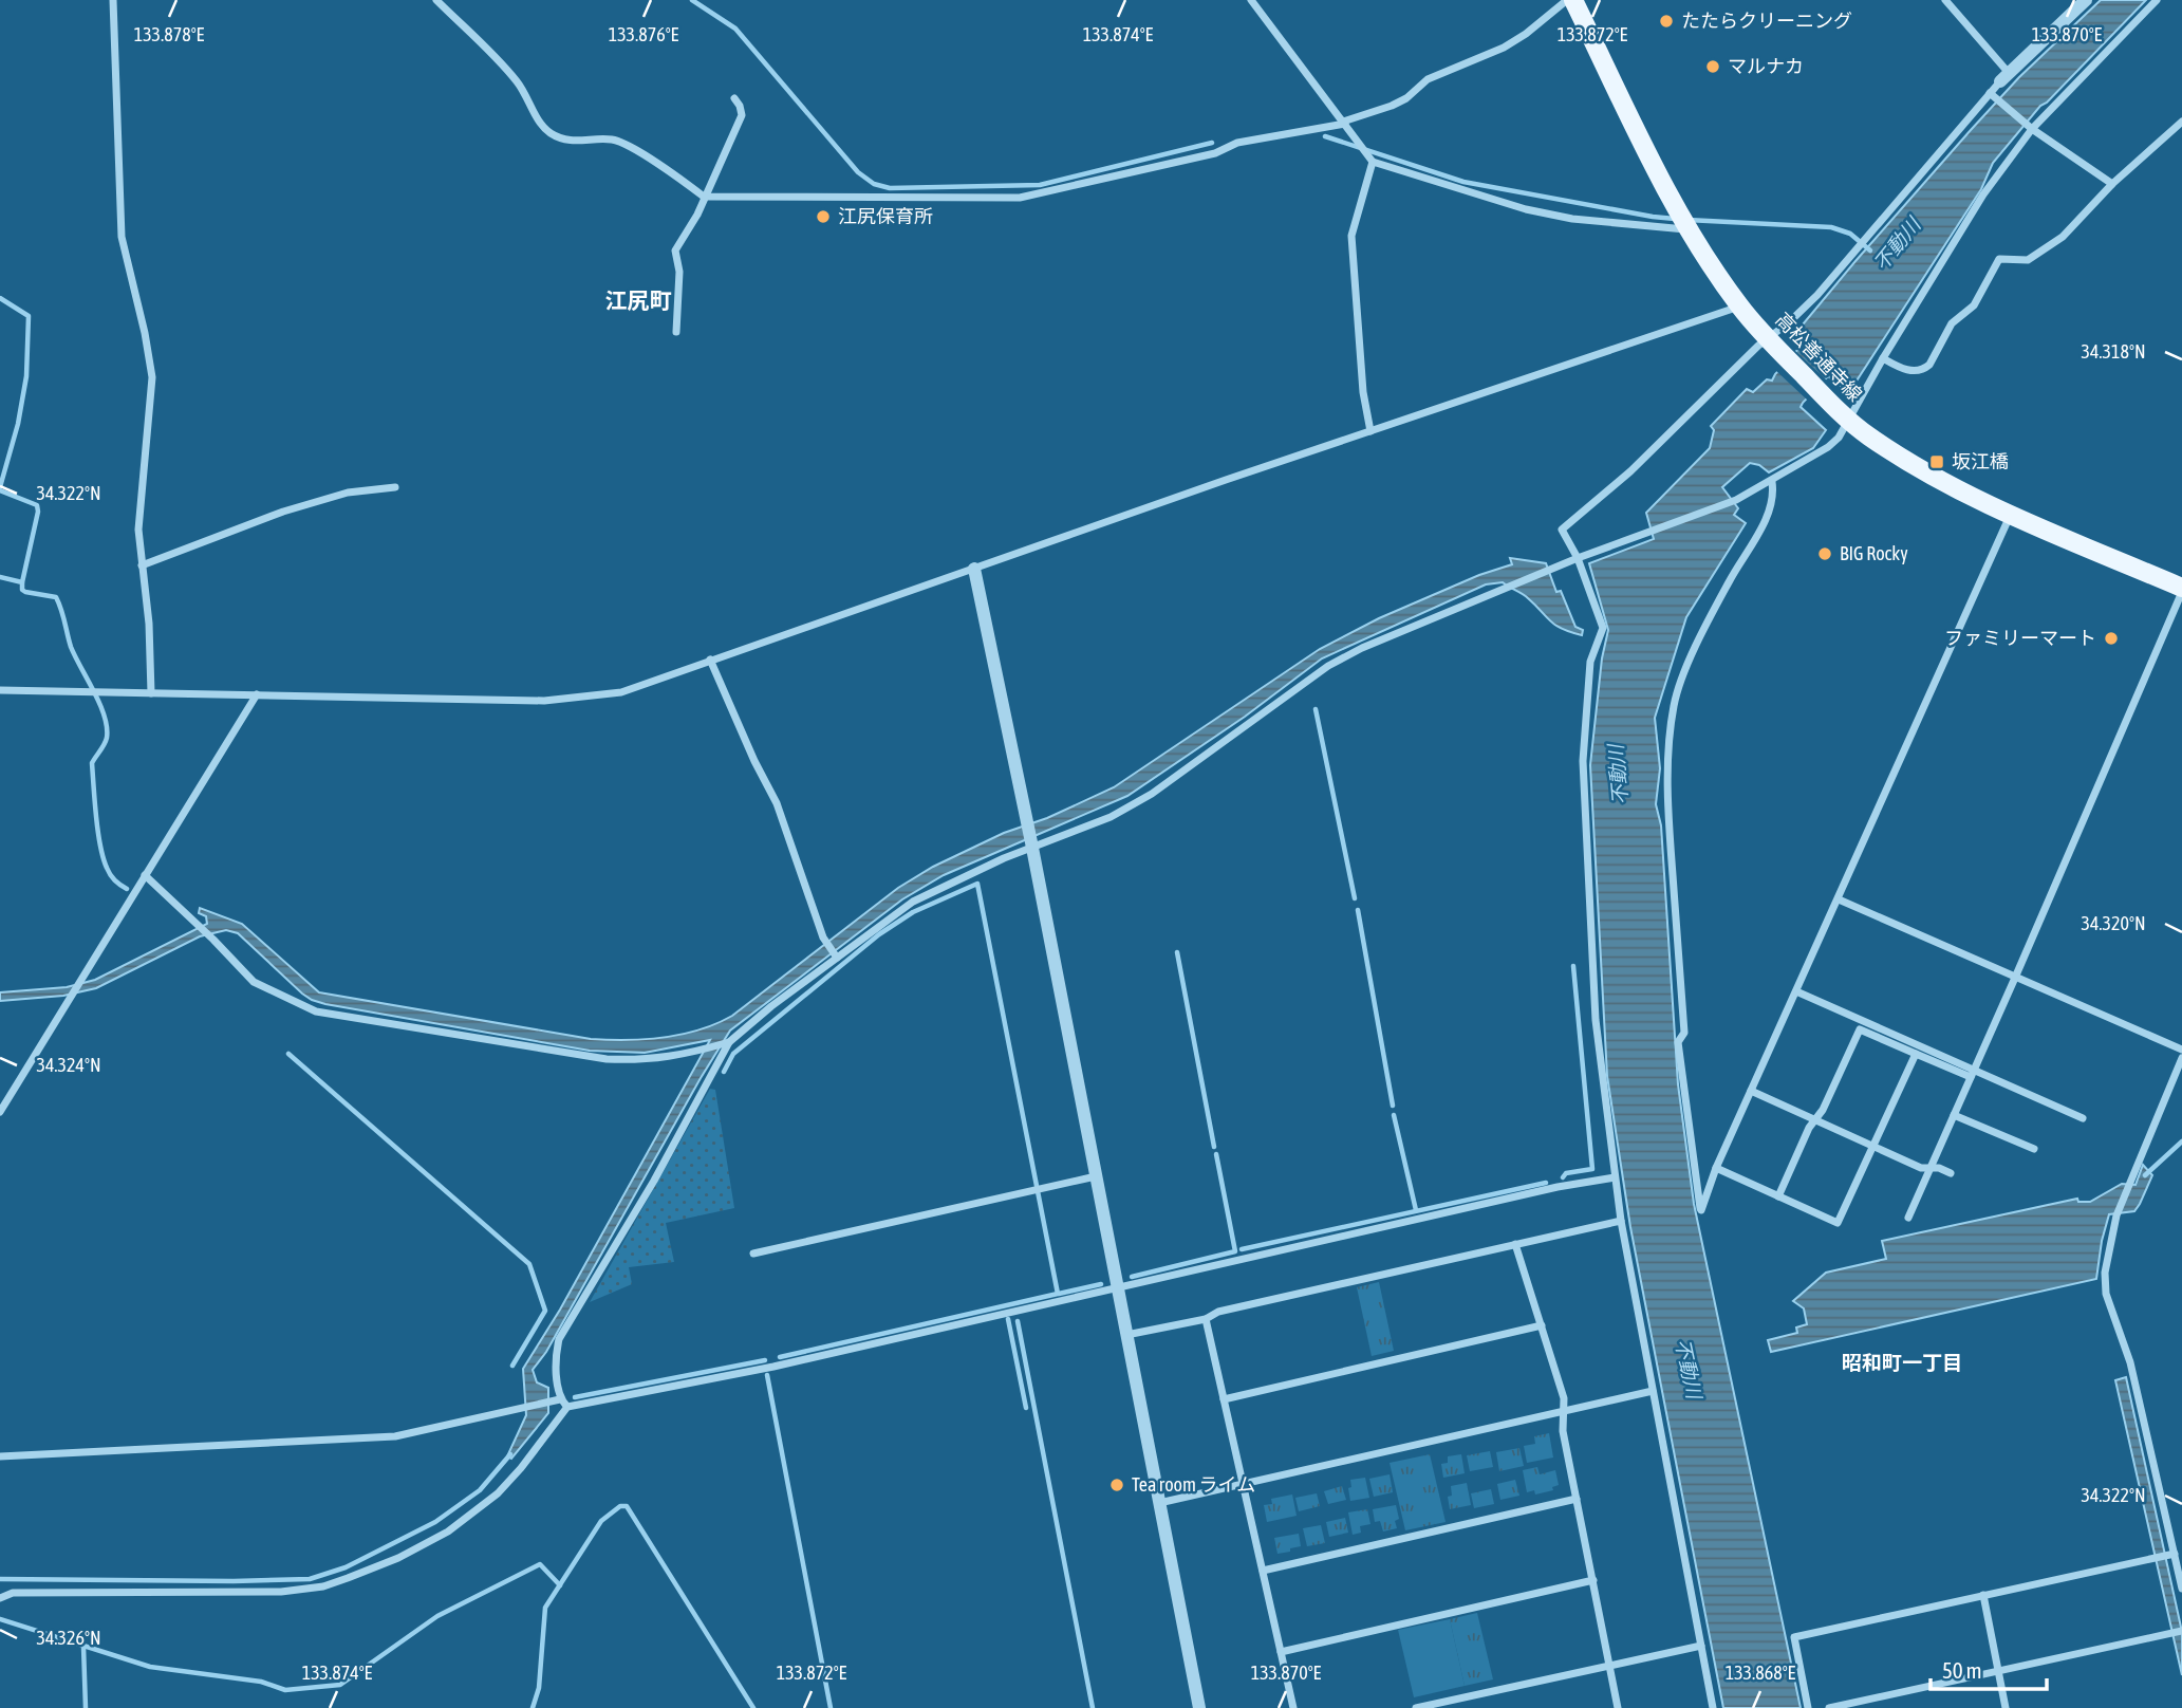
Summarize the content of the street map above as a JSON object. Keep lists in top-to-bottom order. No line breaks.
{"streets":{"main road":["高松善通寺線"]},"districts":["江尻町","昭和町一丁目"],"water":["不動川"],"places":{"other":["たたらクリーニング","マルナカ","江尻保育所","BIG Rocky","ファミリーマート","Tea room ライム"],"transit":["坂江橋"]},"scale_bar":"50 m","coordinates":["133.878°E","133.876°E","133.874°E","133.872°E","133.870°E","34.318°N","34.322°N","34.320°N","34.324°N","34.326°N","133.868°E"]}
